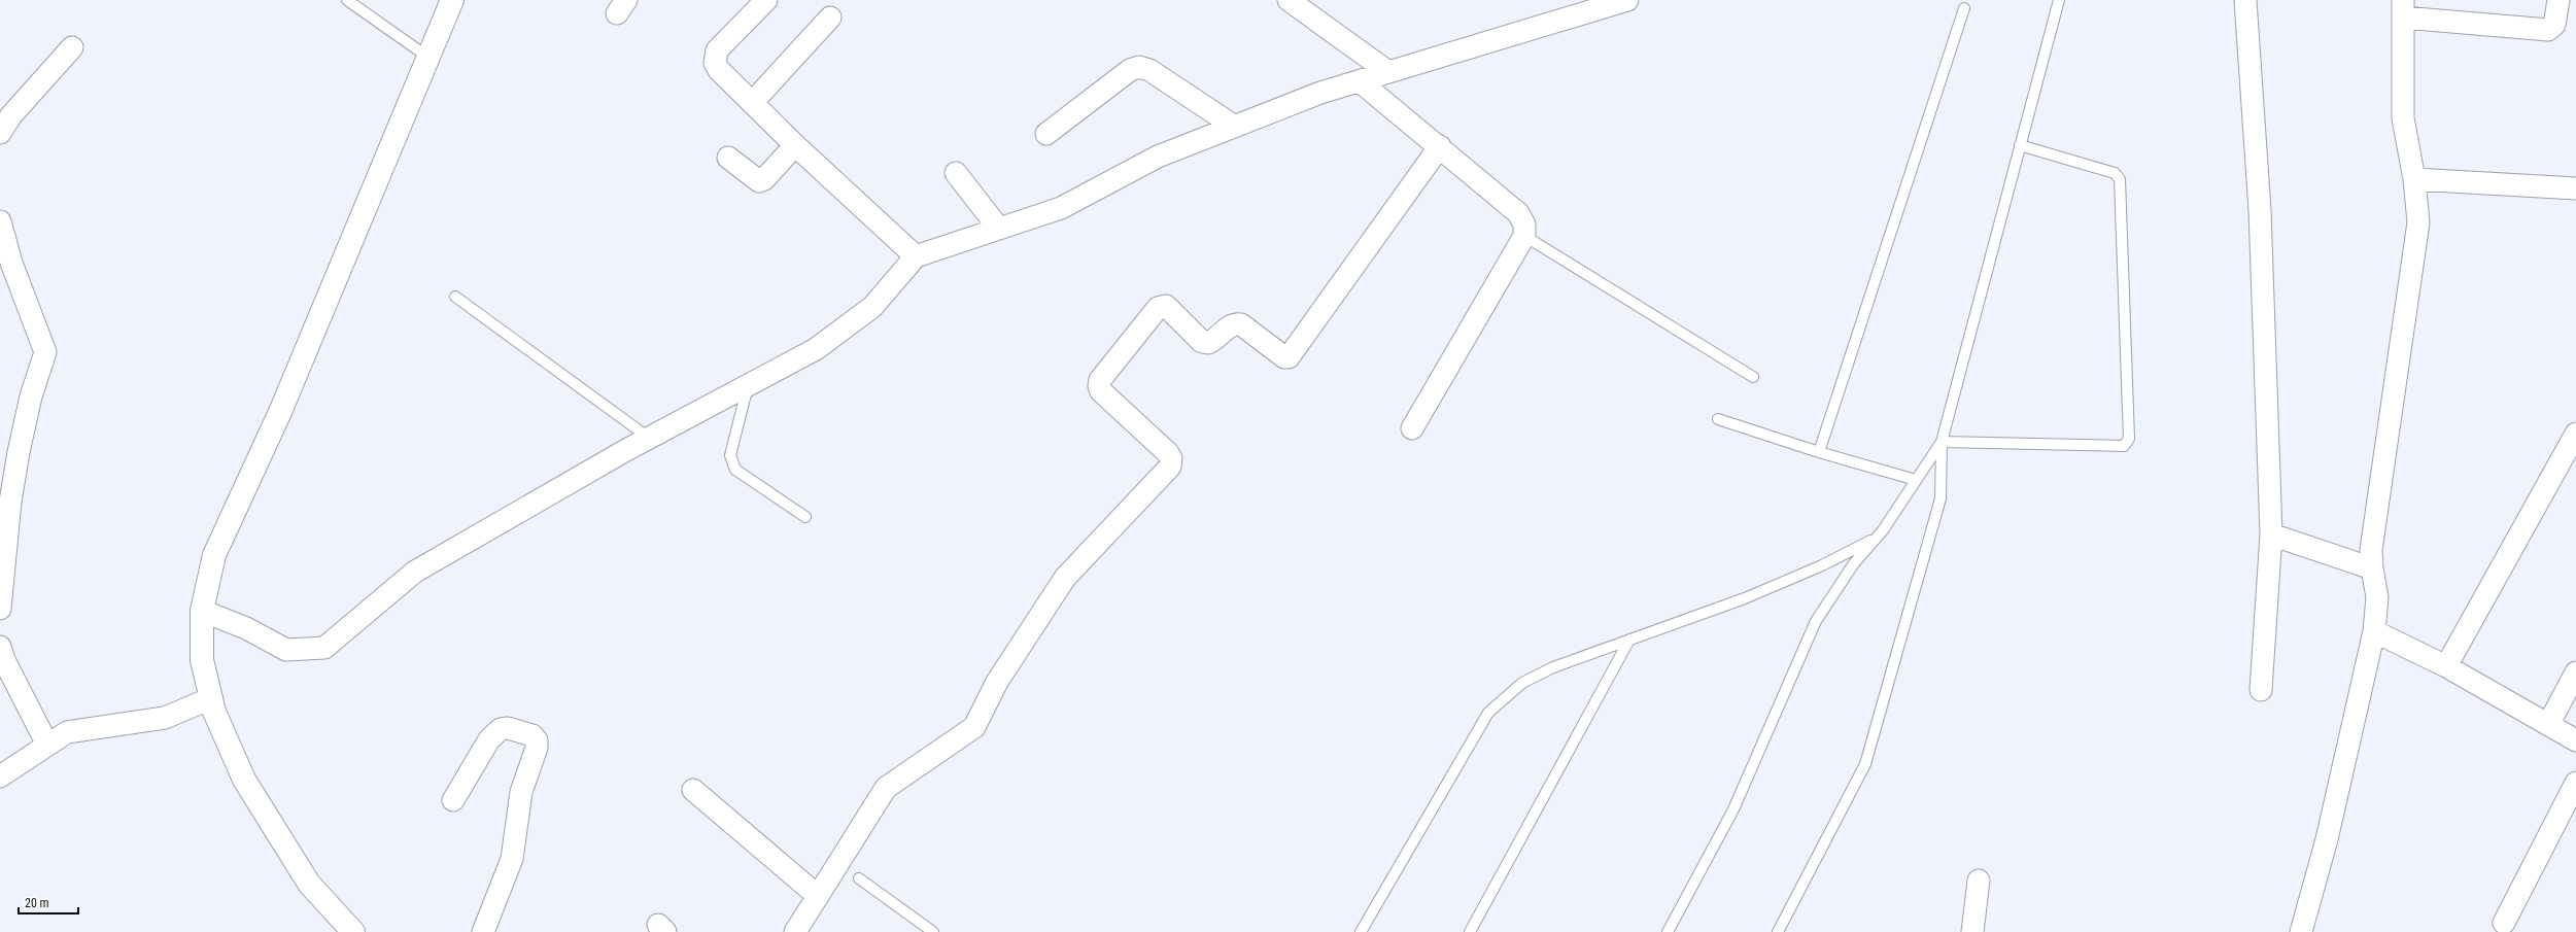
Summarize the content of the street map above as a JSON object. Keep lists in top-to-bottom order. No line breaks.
{"scale_bar":"20 m"}
